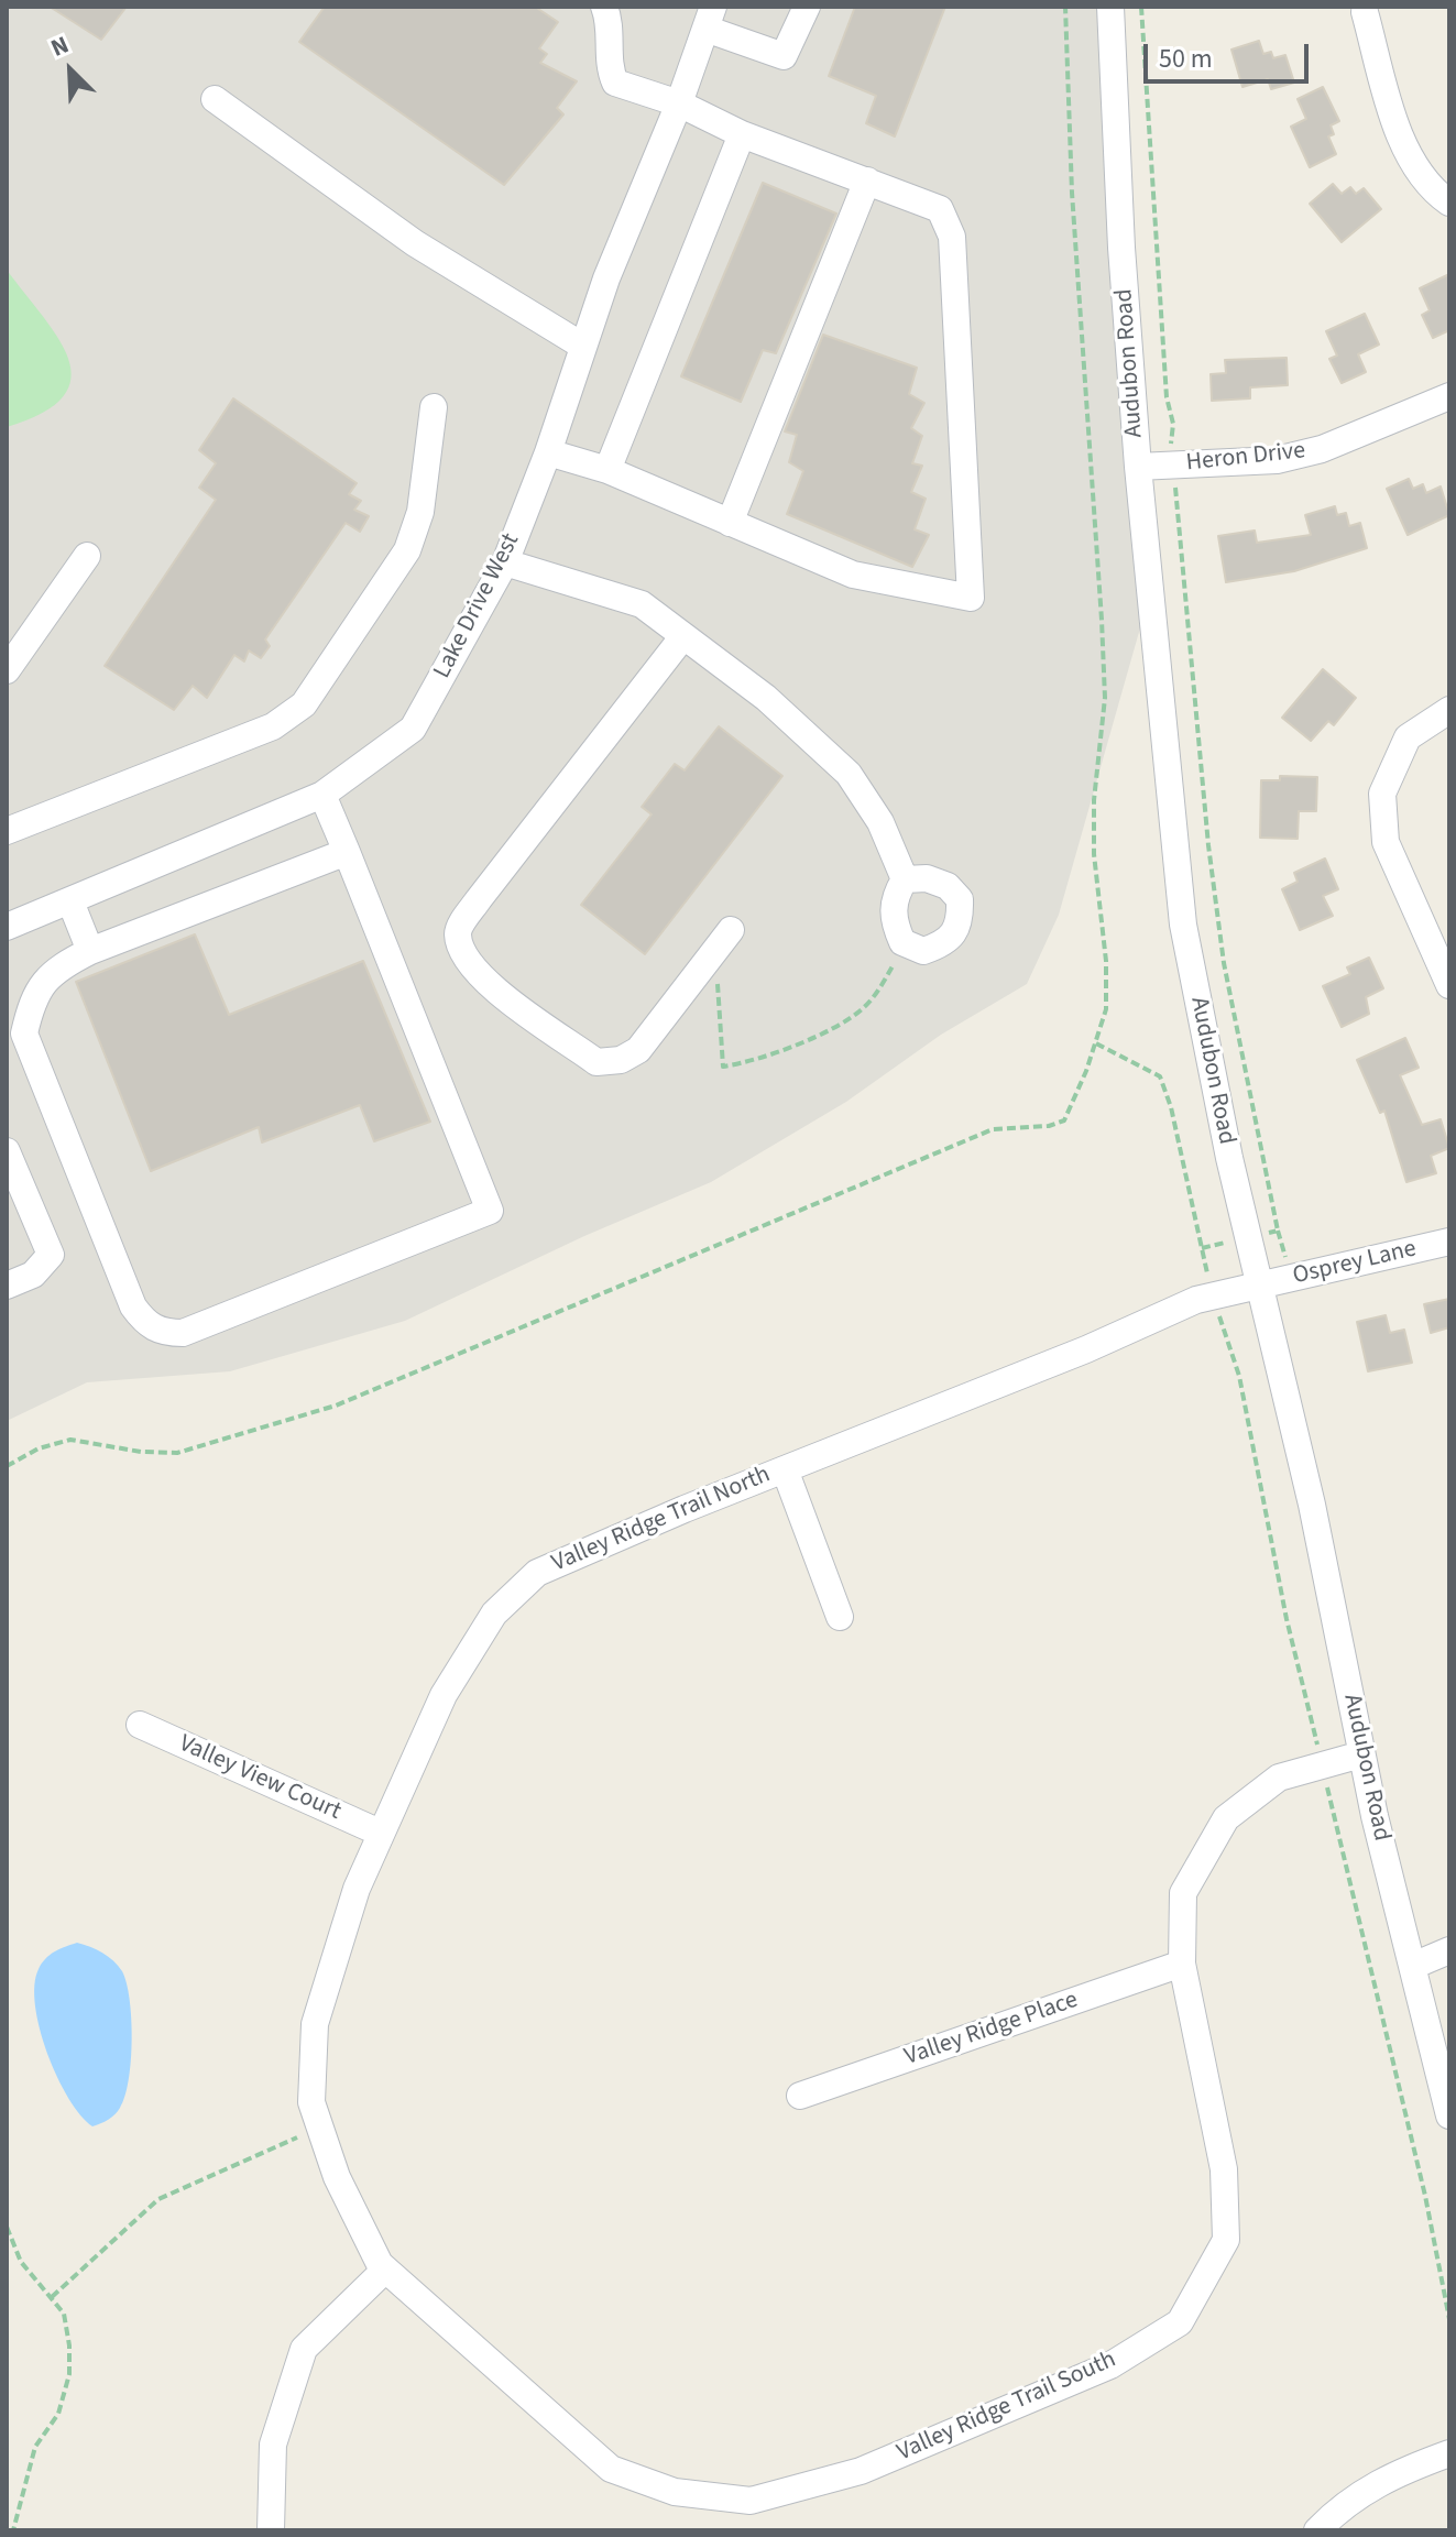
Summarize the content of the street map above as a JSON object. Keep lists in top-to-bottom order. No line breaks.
{"streets":{"street":["Audubon Road","Heron Drive","Lake Drive West","Osprey Lane","Valley Ridge Trail North","Valley View Court","Valley Ridge Place","Valley Ridge Trail South"]},"crossings":[["Audubon Road","Heron Drive"],["Audubon Road","Osprey Lane"],["Audubon Road","Valley Ridge Trail North"],["Audubon Road","Valley Ridge Trail South"],["Osprey Lane","Valley Ridge Trail North"],["Valley Ridge Trail North","Valley View Court"],["Valley Ridge Trail North","Valley Ridge Trail South"],["Valley Ridge Place","Valley Ridge Trail South"]],"scale_bar":"50 m","north":"top left"}
